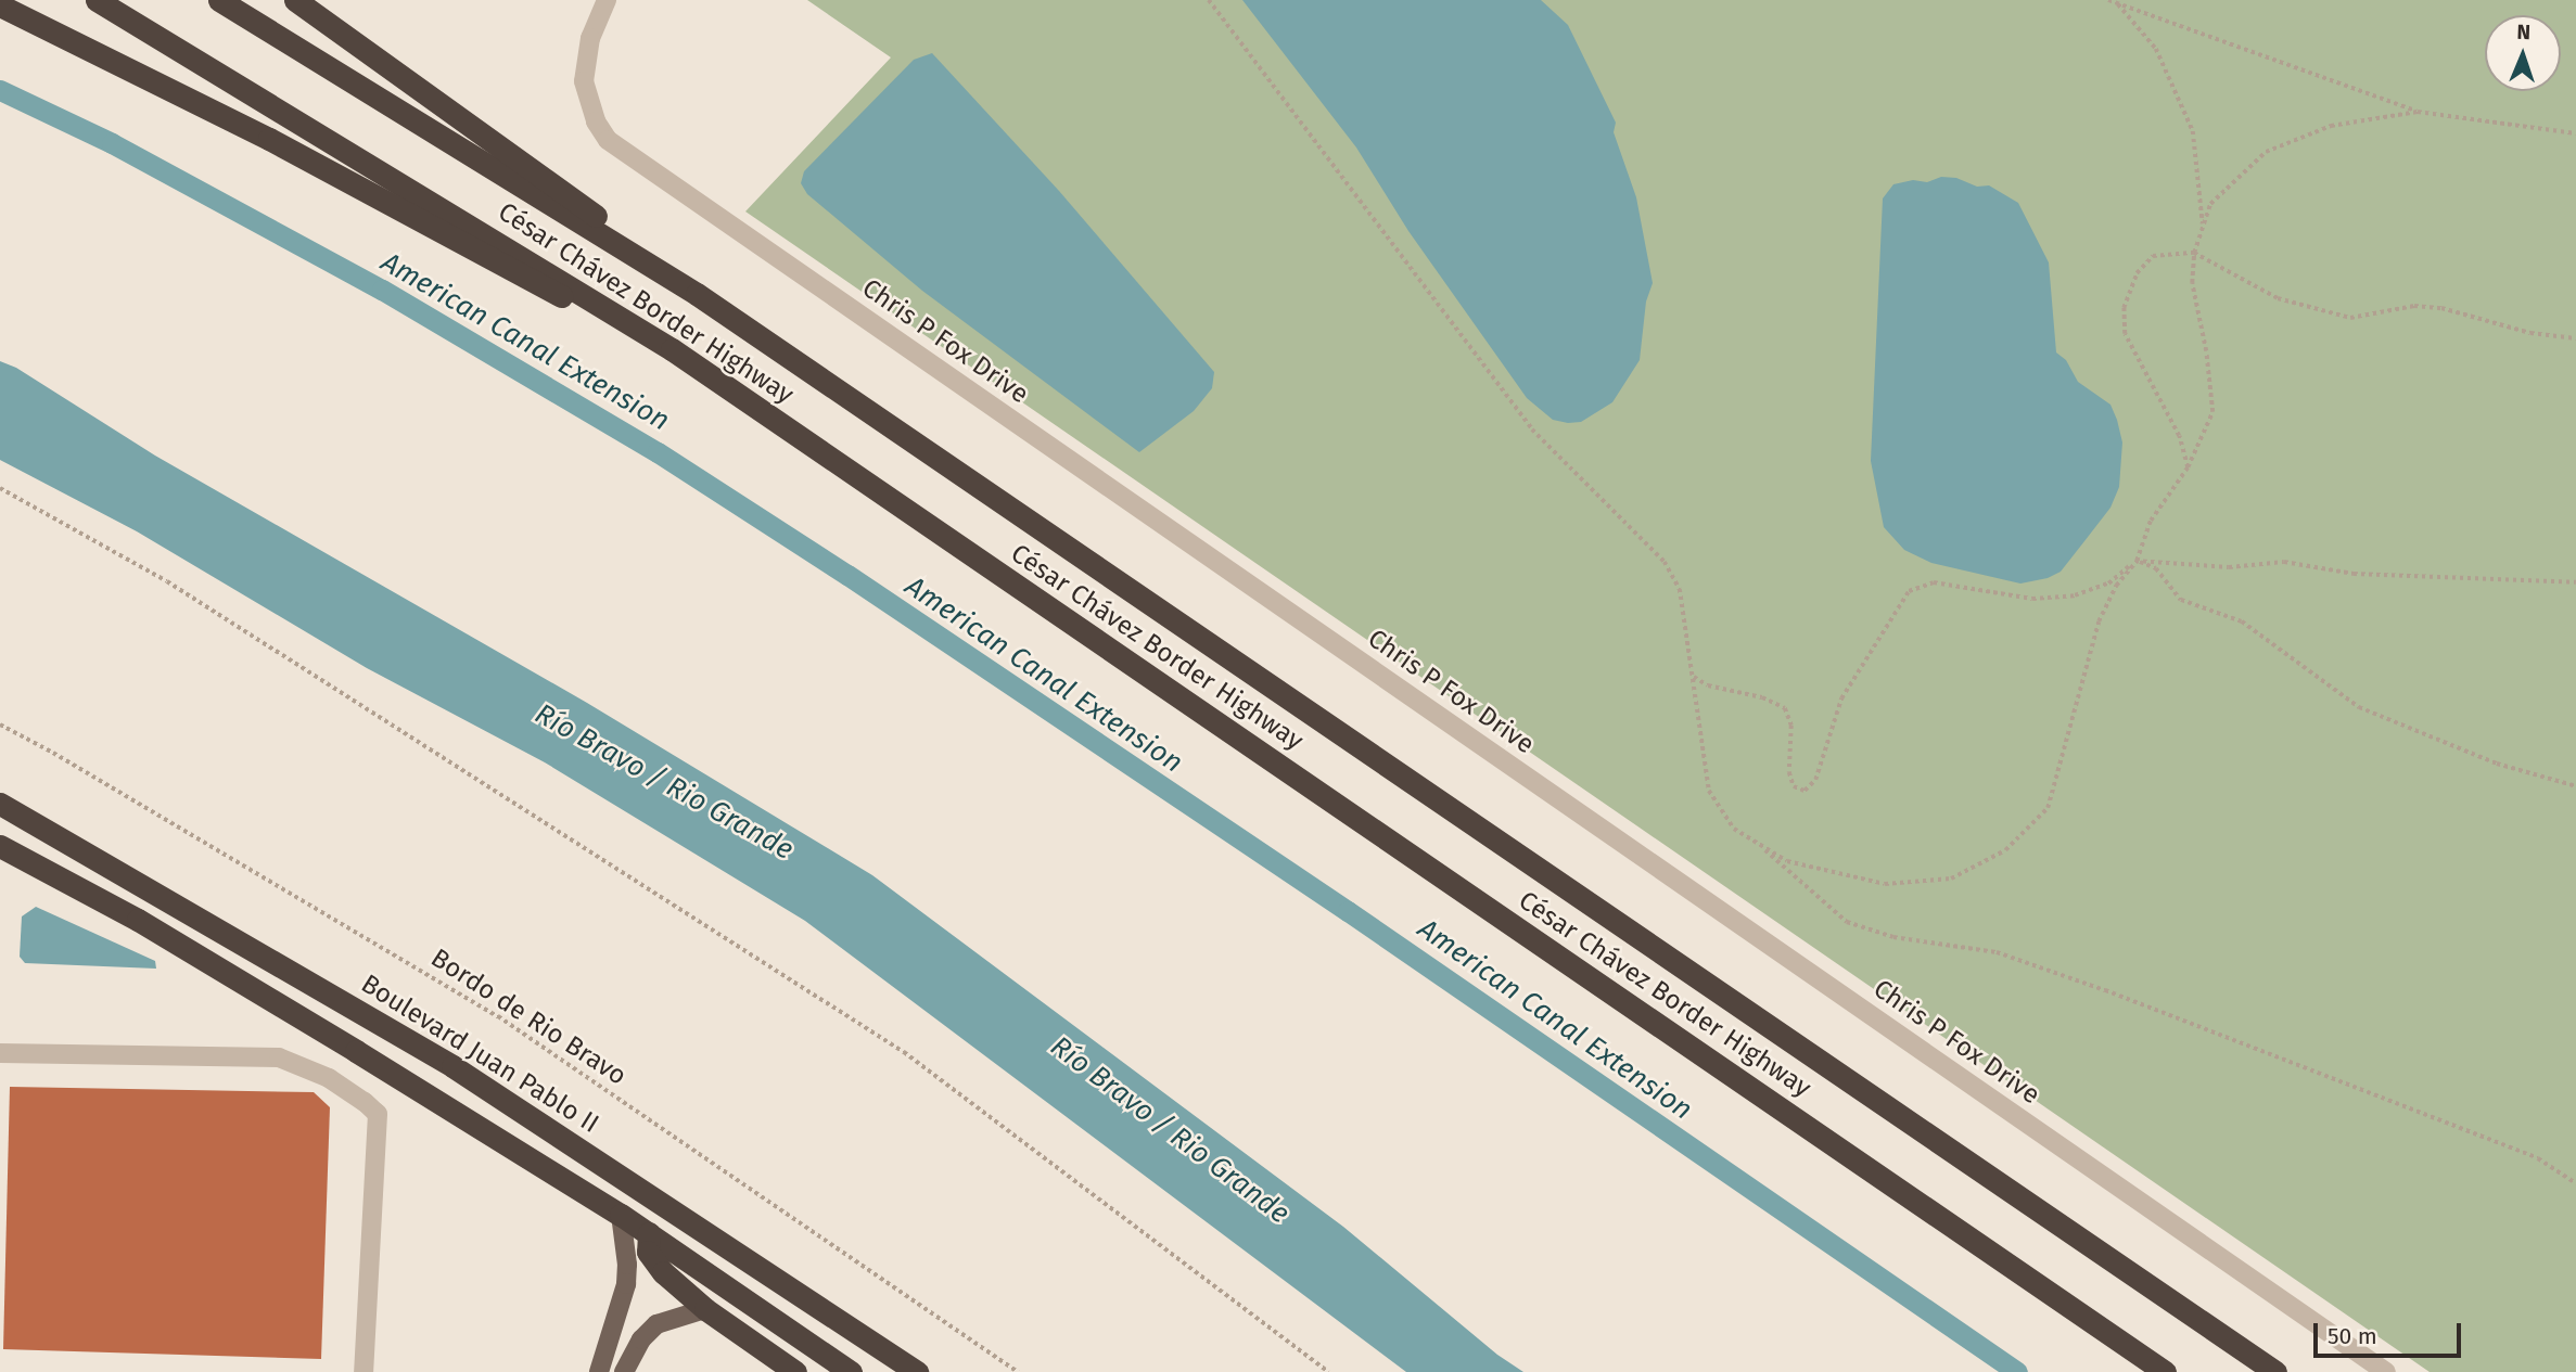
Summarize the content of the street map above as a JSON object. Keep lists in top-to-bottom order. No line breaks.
{"streets":{"highway":["César Chávez Border Highway","Boulevard Juan Pablo II"],"street":["Chris P Fox Drive"],"path":["Bordo de Rio Bravo"]},"water":["American Canal Extension","Río Bravo / Rio Grande"],"scale_bar":"50 m","north":"top"}
